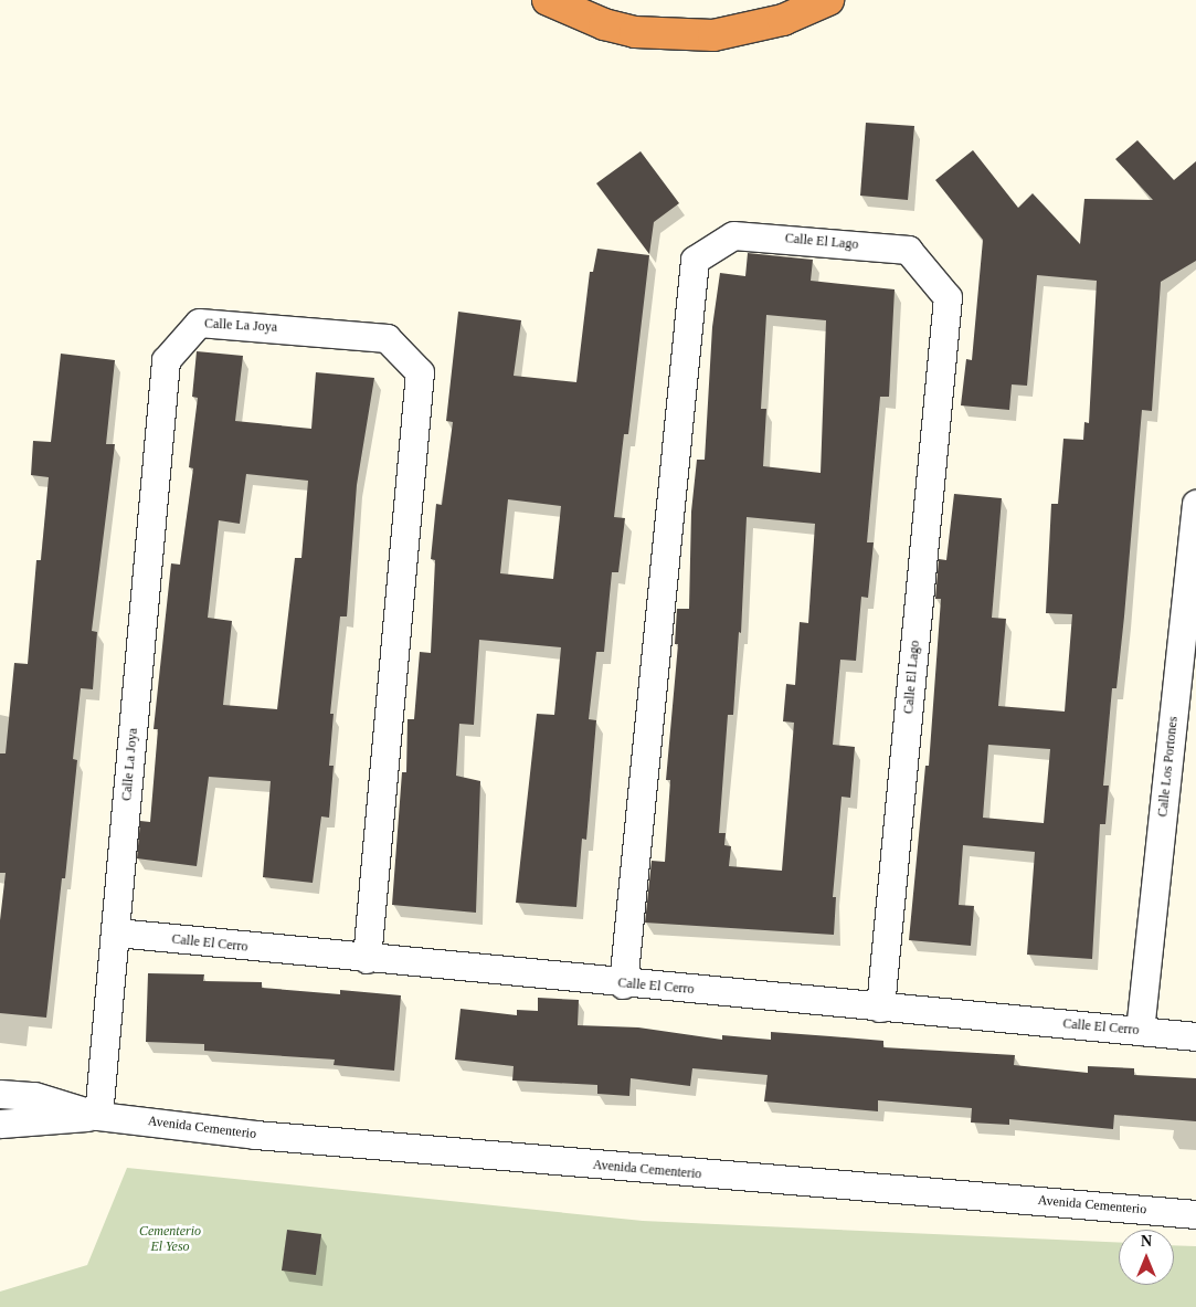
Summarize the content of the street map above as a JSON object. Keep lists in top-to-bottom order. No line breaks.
{"streets":{"street":["Calle El Lago","Calle La Joya","Calle Los Portones","Calle El Cerro","Avenida Cementerio"]},"crossings":[["Calle El Lago","Calle El Cerro"],["Calle La Joya","Calle El Cerro"],["Calle La Joya","Avenida Cementerio"],["Calle Los Portones","Calle El Cerro"]],"parks":["Cementerio El Yeso"],"north":"top"}
